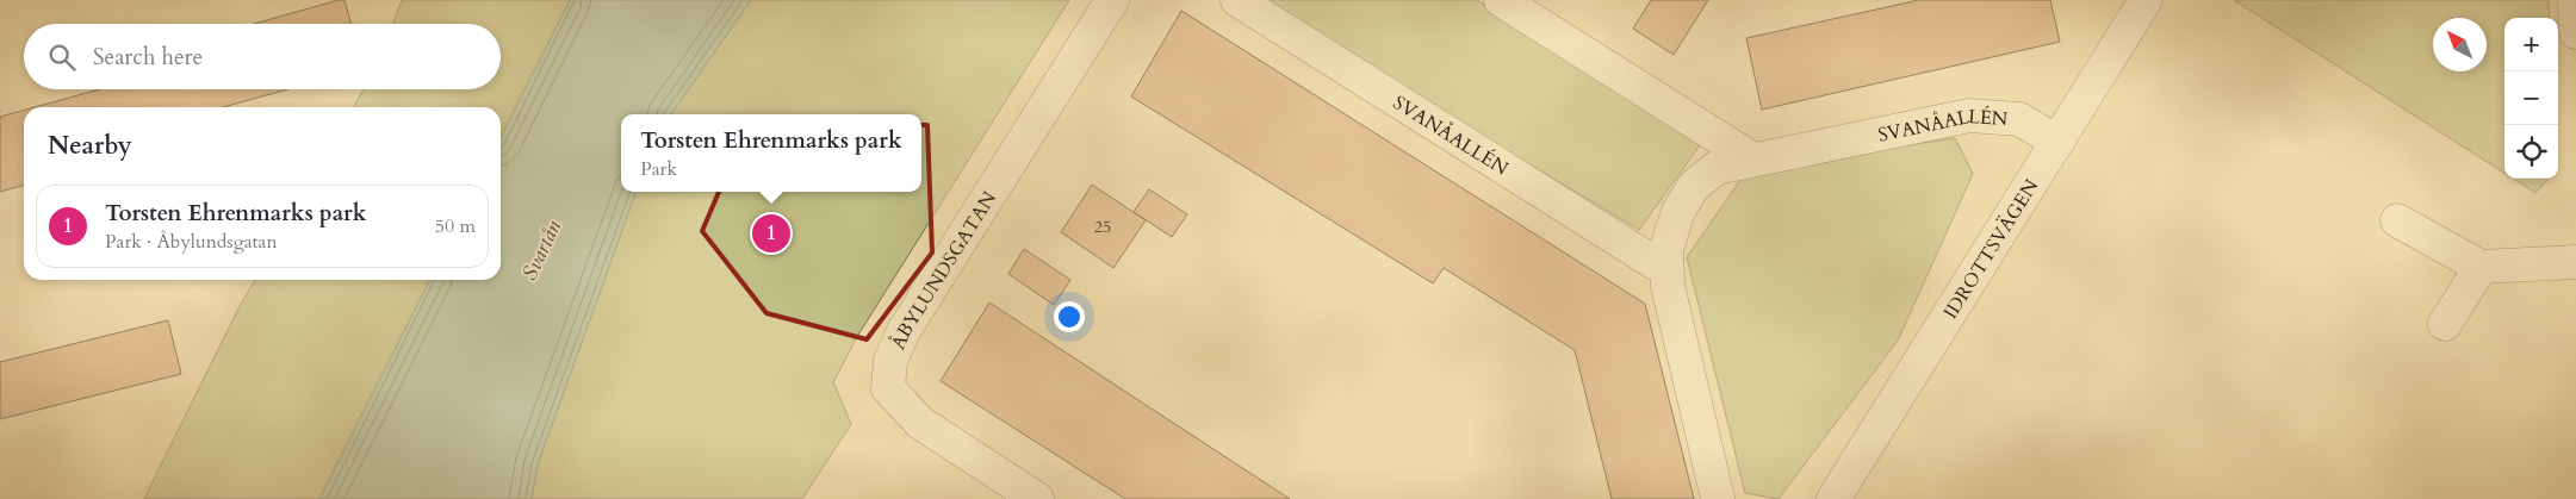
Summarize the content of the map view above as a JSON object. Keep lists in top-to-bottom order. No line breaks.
{"streets":{"street":["SVANÅALLÉN","IDROTTSVÄGEN","ÅBYLUNDSGATAN"]},"crossings":[["SVANÅALLÉN","IDROTTSVÄGEN"]],"water":["Svartån"],"house_numbers":["25"],"north":"top left","page":{"map_buttons":["+","−"],"search":"Search here","heading":"Nearby","popup":["Torsten Ehrenmarks park","Park"],"list":[{"mark":"1","name":"Torsten Ehrenmarks park","note":"Park · Åbylundsgatan","value":"50 m"}],"pins":"1"}}
